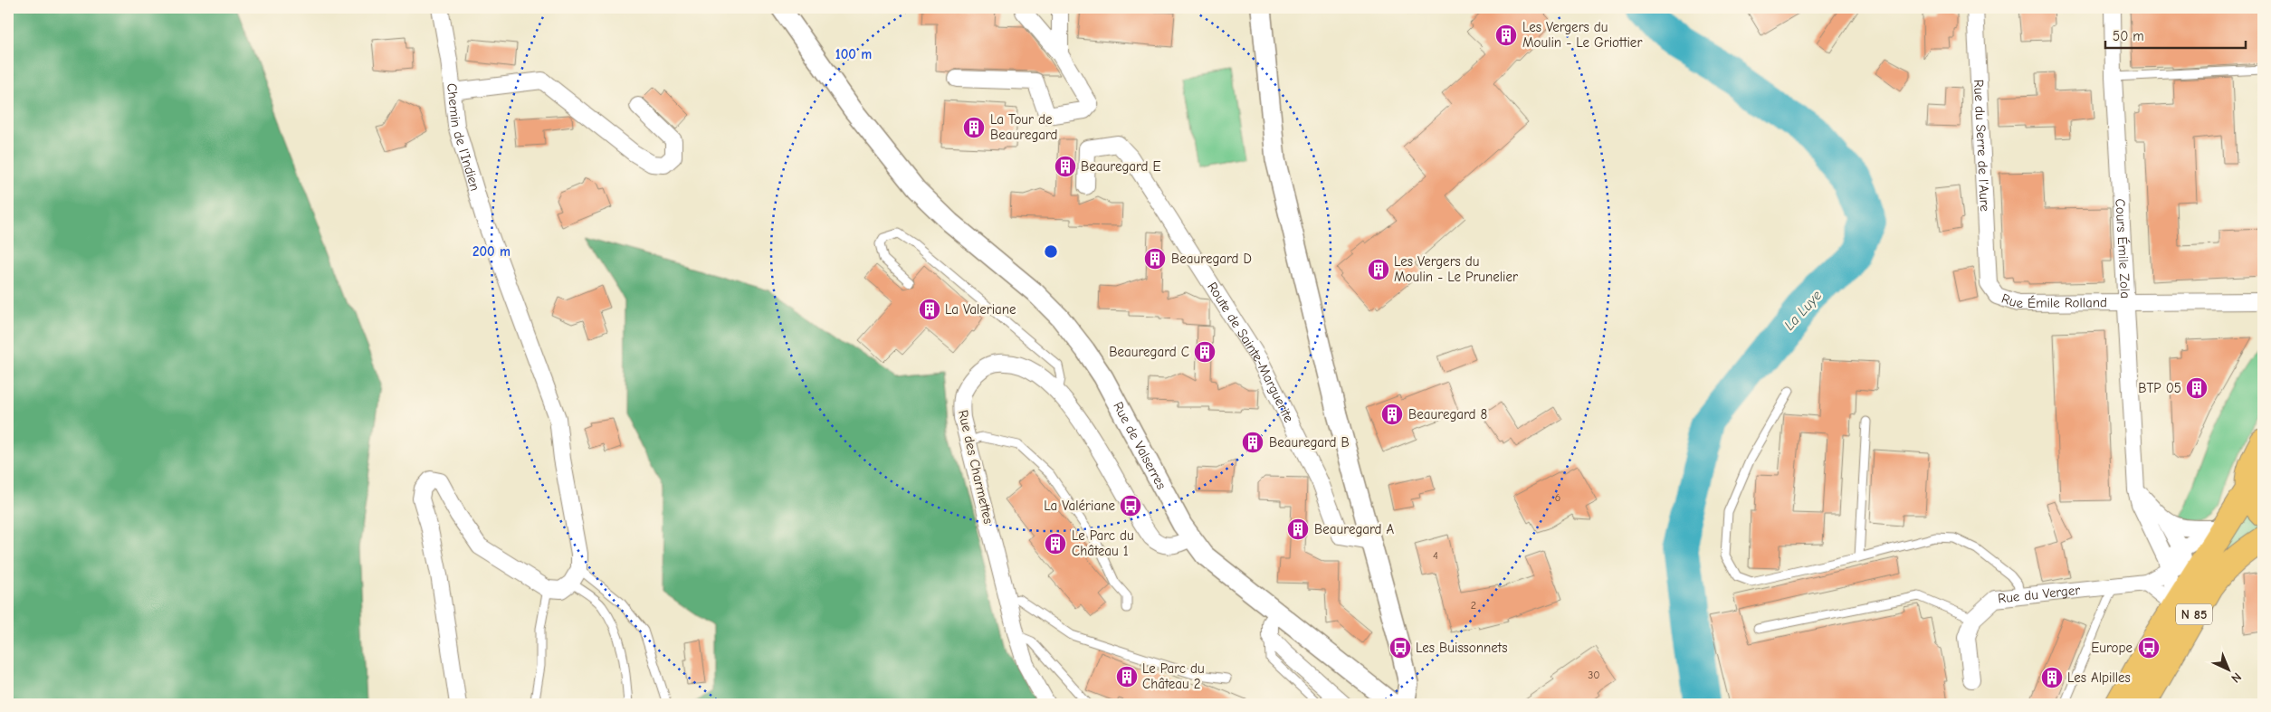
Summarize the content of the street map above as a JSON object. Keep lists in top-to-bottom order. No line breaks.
{"streets":{"main road":["N 85"],"street":["Chemin de l'Indien","Rue du Serre de l'Aure","Cours Émile Zola","Rue Émile Rolland","Route de Sainte-Marguerite","Rue de Valserres","Rue des Charmettes","Rue du Verger"]},"crossings":[["Rue du Serre de l'Aure","Rue Émile Rolland"],["Cours Émile Zola","Rue Émile Rolland"],["Cours Émile Zola","Rue du Verger"],["Cours Émile Zola","N 85"],["Rue de Valserres","Rue des Charmettes"]],"water":["La Luye"],"places":{"building":["Les Vergers du Moulin - Le Griottier","La Tour de Beauregard","Beauregard E","Beauregard D","Les Vergers du Moulin - Le Prunelier","La Valeriane","Beauregard C","BTP 05","Beauregard 8","Beauregard B","Beauregard A","Le Parc du Château 1","Le Parc du Château 2","Les Alpilles"],"bus stop":["La Valériane","Les Buissonnets","Europe"]},"house_numbers":["6","4","2","30"],"scale_bar":"50 m","north":"bottom right","rings":["100 m","200 m"]}
